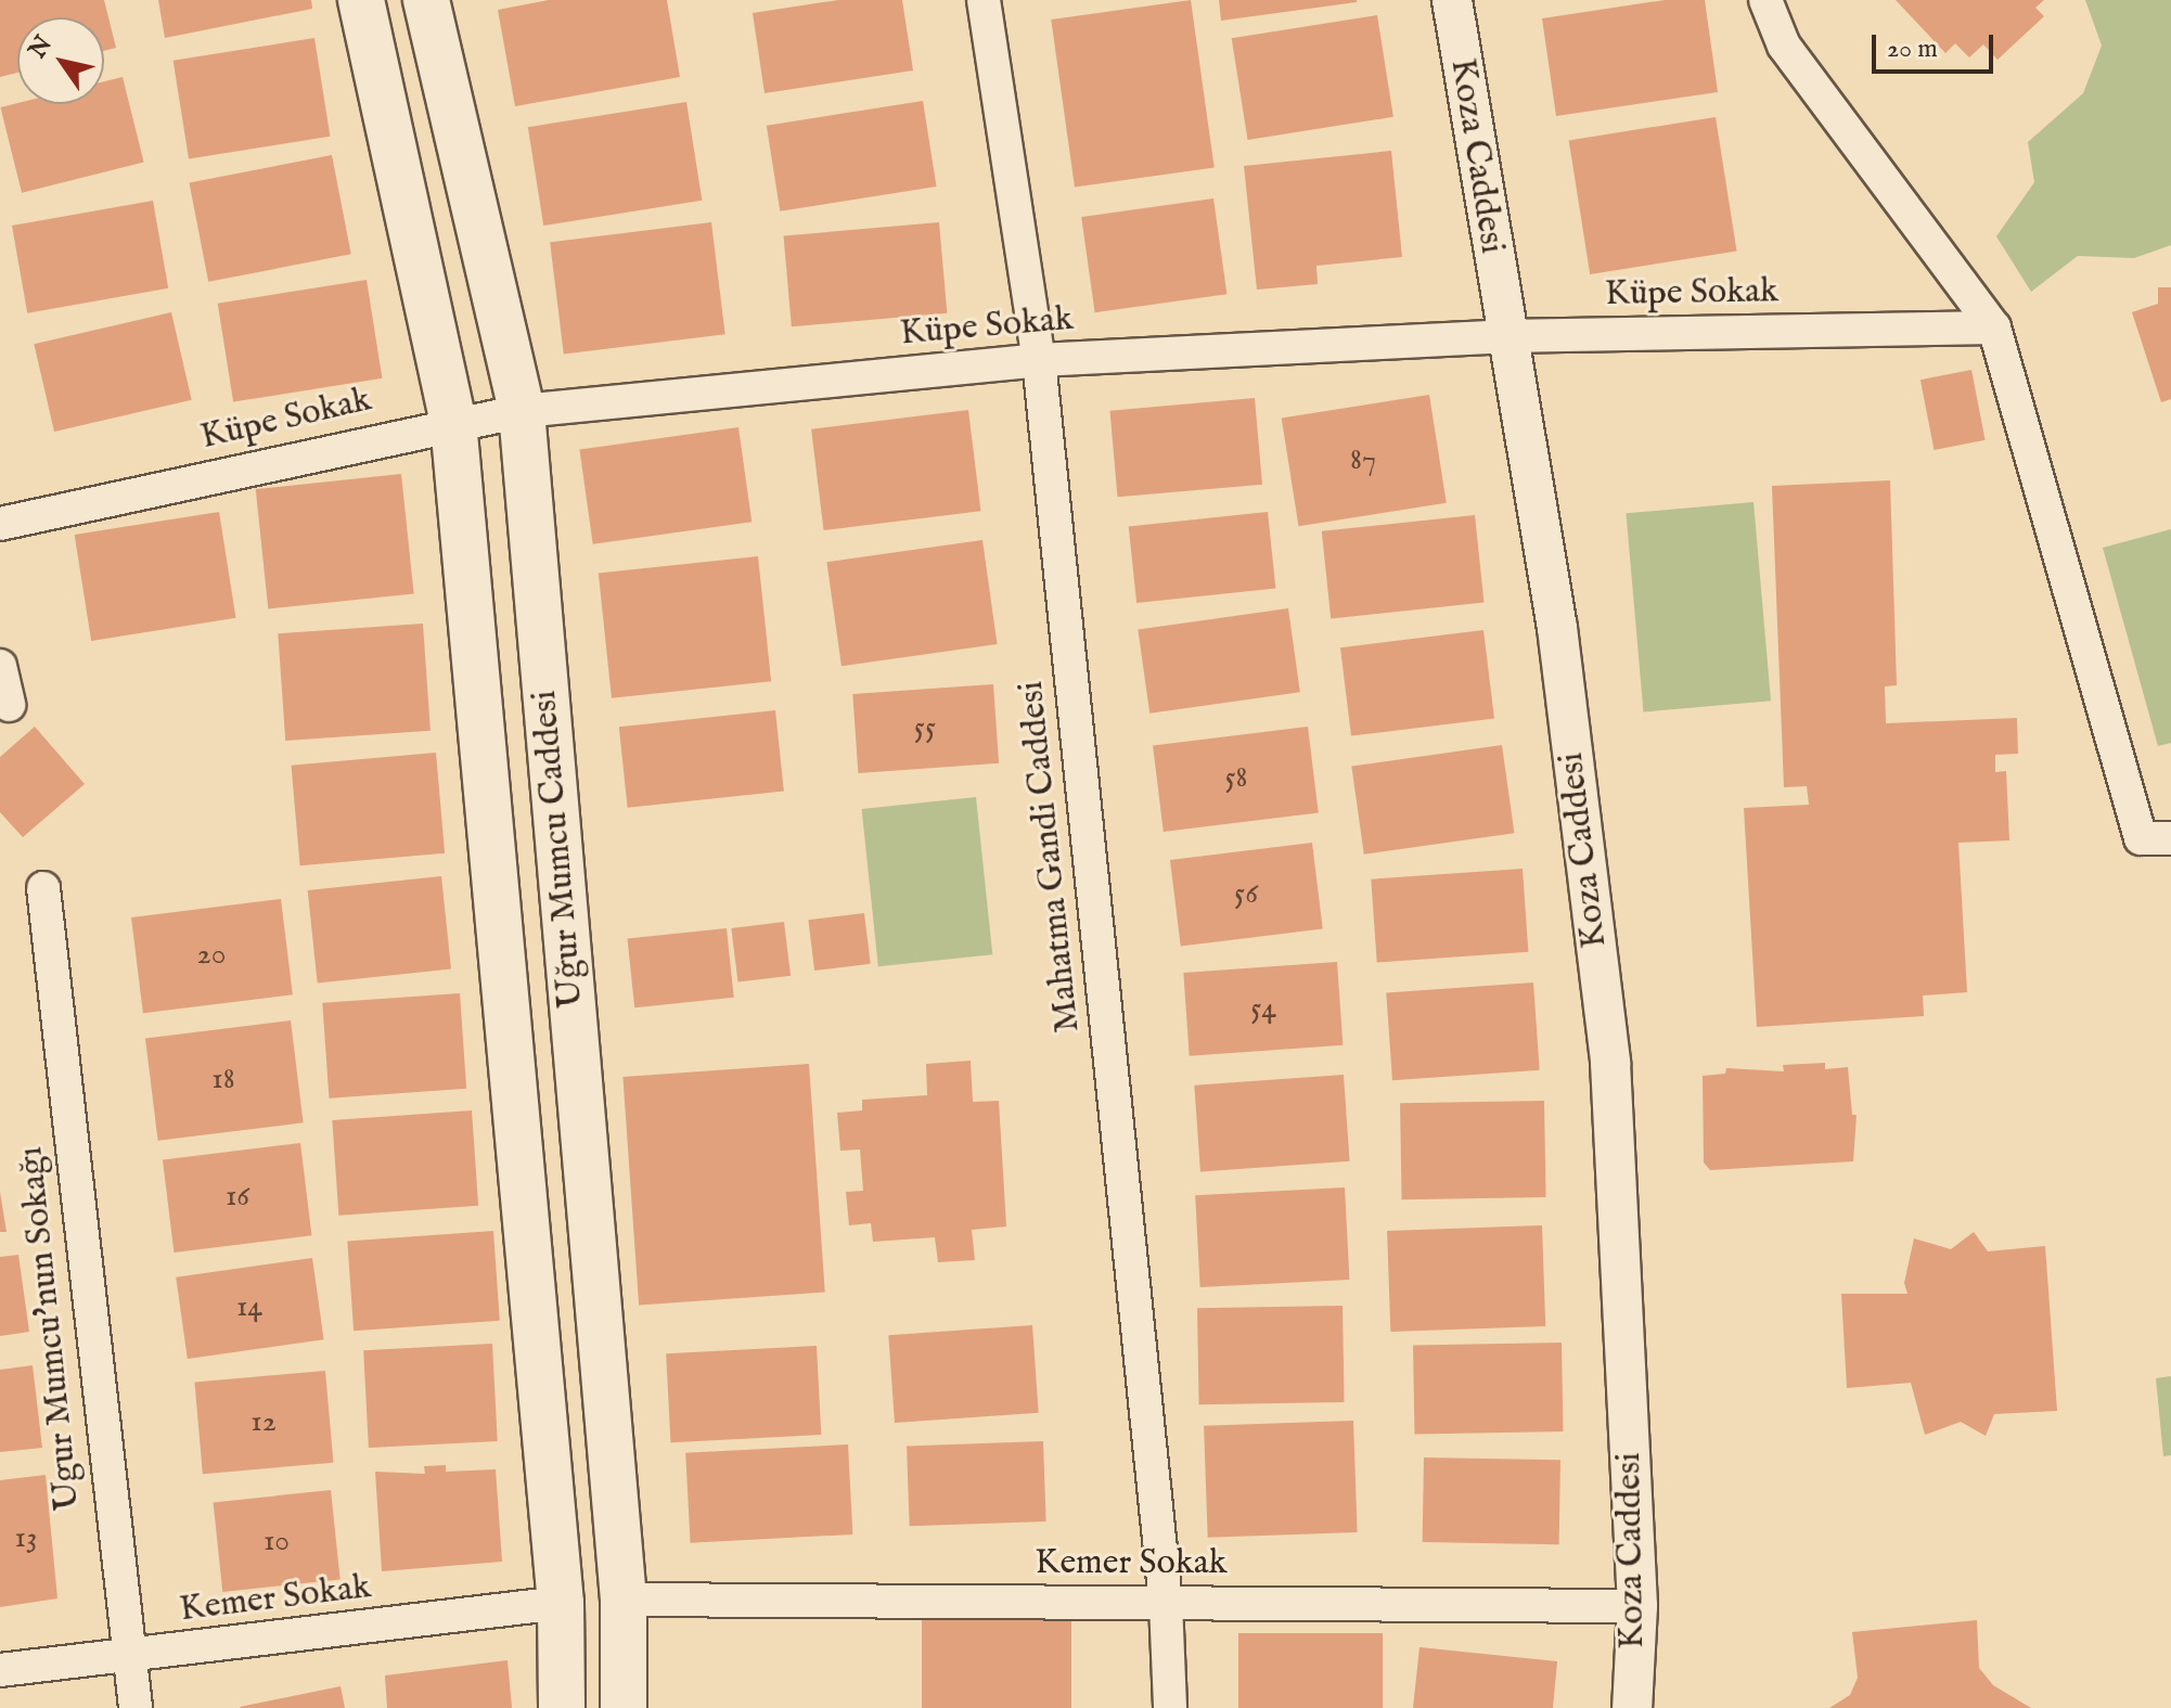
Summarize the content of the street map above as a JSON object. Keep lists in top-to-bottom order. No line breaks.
{"streets":{"main road":["Uğur Mumcu Caddesi"],"street":["Koza Caddesi","Küpe Sokak","Mahatma Gandi Caddesi","Ugur Mumcu'nun Sokağı","Kemer Sokak"]},"crossings":[["Koza Caddesi","Küpe Sokak"],["Koza Caddesi","Kemer Sokak"],["Küpe Sokak","Uğur Mumcu Caddesi"],["Küpe Sokak","Mahatma Gandi Caddesi"],["Uğur Mumcu Caddesi","Kemer Sokak"],["Mahatma Gandi Caddesi","Kemer Sokak"],["Ugur Mumcu'nun Sokağı","Kemer Sokak"]],"house_numbers":["87","55","58","56","20","54","18","16","14","12","13","10"],"scale_bar":"20 m","north":"top left"}
